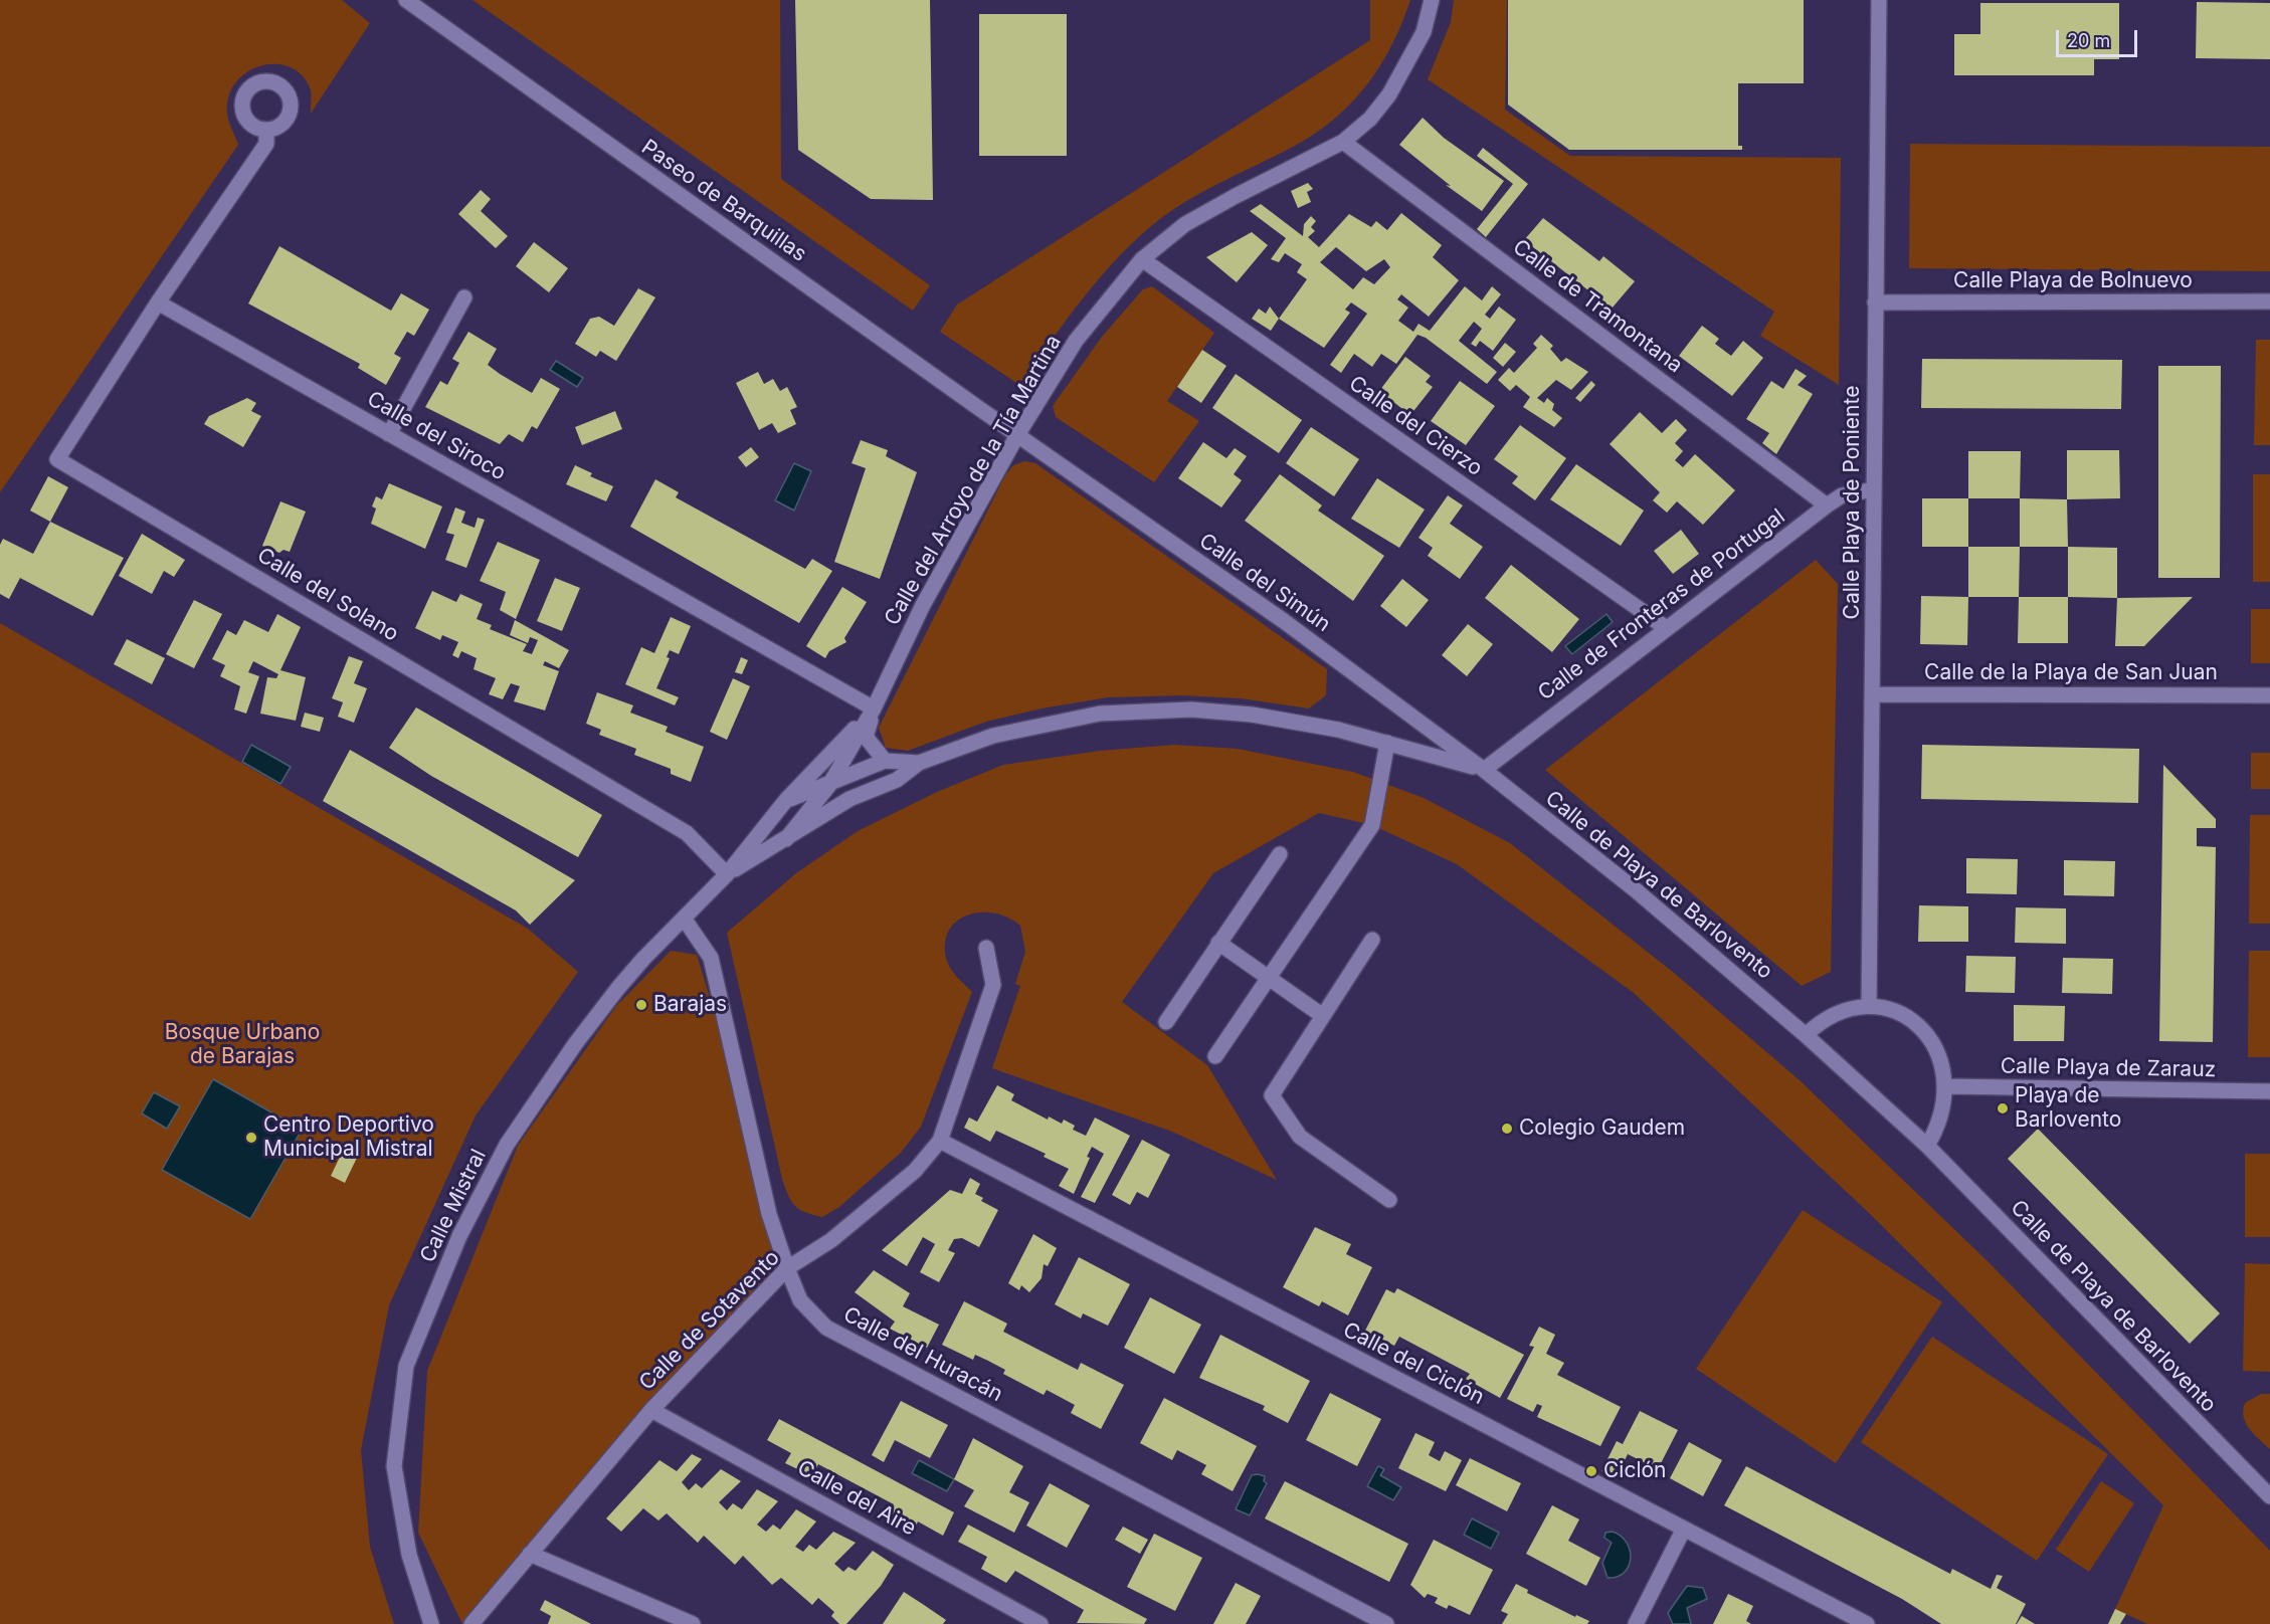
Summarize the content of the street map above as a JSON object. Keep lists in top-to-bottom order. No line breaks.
{"streets":{"street":["Paseo de Barquillas","Calle Playa de Bolnuevo","Calle de Tramontana","Calle del Cierzo","Calle del Siroco","Calle del Arroyo de la Tía Martina","Calle Playa de Poniente","Calle del Simún","Calle del Solano","Calle de Fronteras de Portugal","Calle de la Playa de San Juan","Calle de Playa de Barlovento","Calle Playa de Zarauz","Calle Mistral","Calle de Sotavento","Calle del Huracán","Calle del Ciclón","Calle del Aire"]},"crossings":[["Paseo de Barquillas","Calle del Arroyo de la Tía Martina"],["Paseo de Barquillas","Calle del Simún"],["Calle Playa de Bolnuevo","Calle Playa de Poniente"],["Calle de Tramontana","Calle del Arroyo de la Tía Martina"],["Calle de Tramontana","Calle de Fronteras de Portugal"],["Calle del Cierzo","Calle del Arroyo de la Tía Martina"],["Calle del Cierzo","Calle de Fronteras de Portugal"],["Calle del Siroco","Calle del Arroyo de la Tía Martina"],["Calle del Siroco","Calle del Solano"],["Calle del Arroyo de la Tía Martina","Calle del Simún"],["Calle Playa de Poniente","Calle de Fronteras de Portugal"],["Calle Playa de Poniente","Calle de la Playa de San Juan"],["Calle del Simún","Calle de Fronteras de Portugal"],["Calle del Simún","Calle de Playa de Barlovento"],["Calle del Solano","Calle Mistral"],["Calle de Fronteras de Portugal","Calle de Playa de Barlovento"],["Calle Mistral","Calle del Huracán"],["Calle de Sotavento","Calle del Huracán"],["Calle de Sotavento","Calle del Ciclón"],["Calle de Sotavento","Calle del Aire"]],"parks":["Bosque Urbano de Barajas"],"places":["Barajas","Playa de Barlovento","Colegio Gaudem","Centro Deportivo Municipal Mistral","Ciclón"],"scale_bar":"20 m"}
